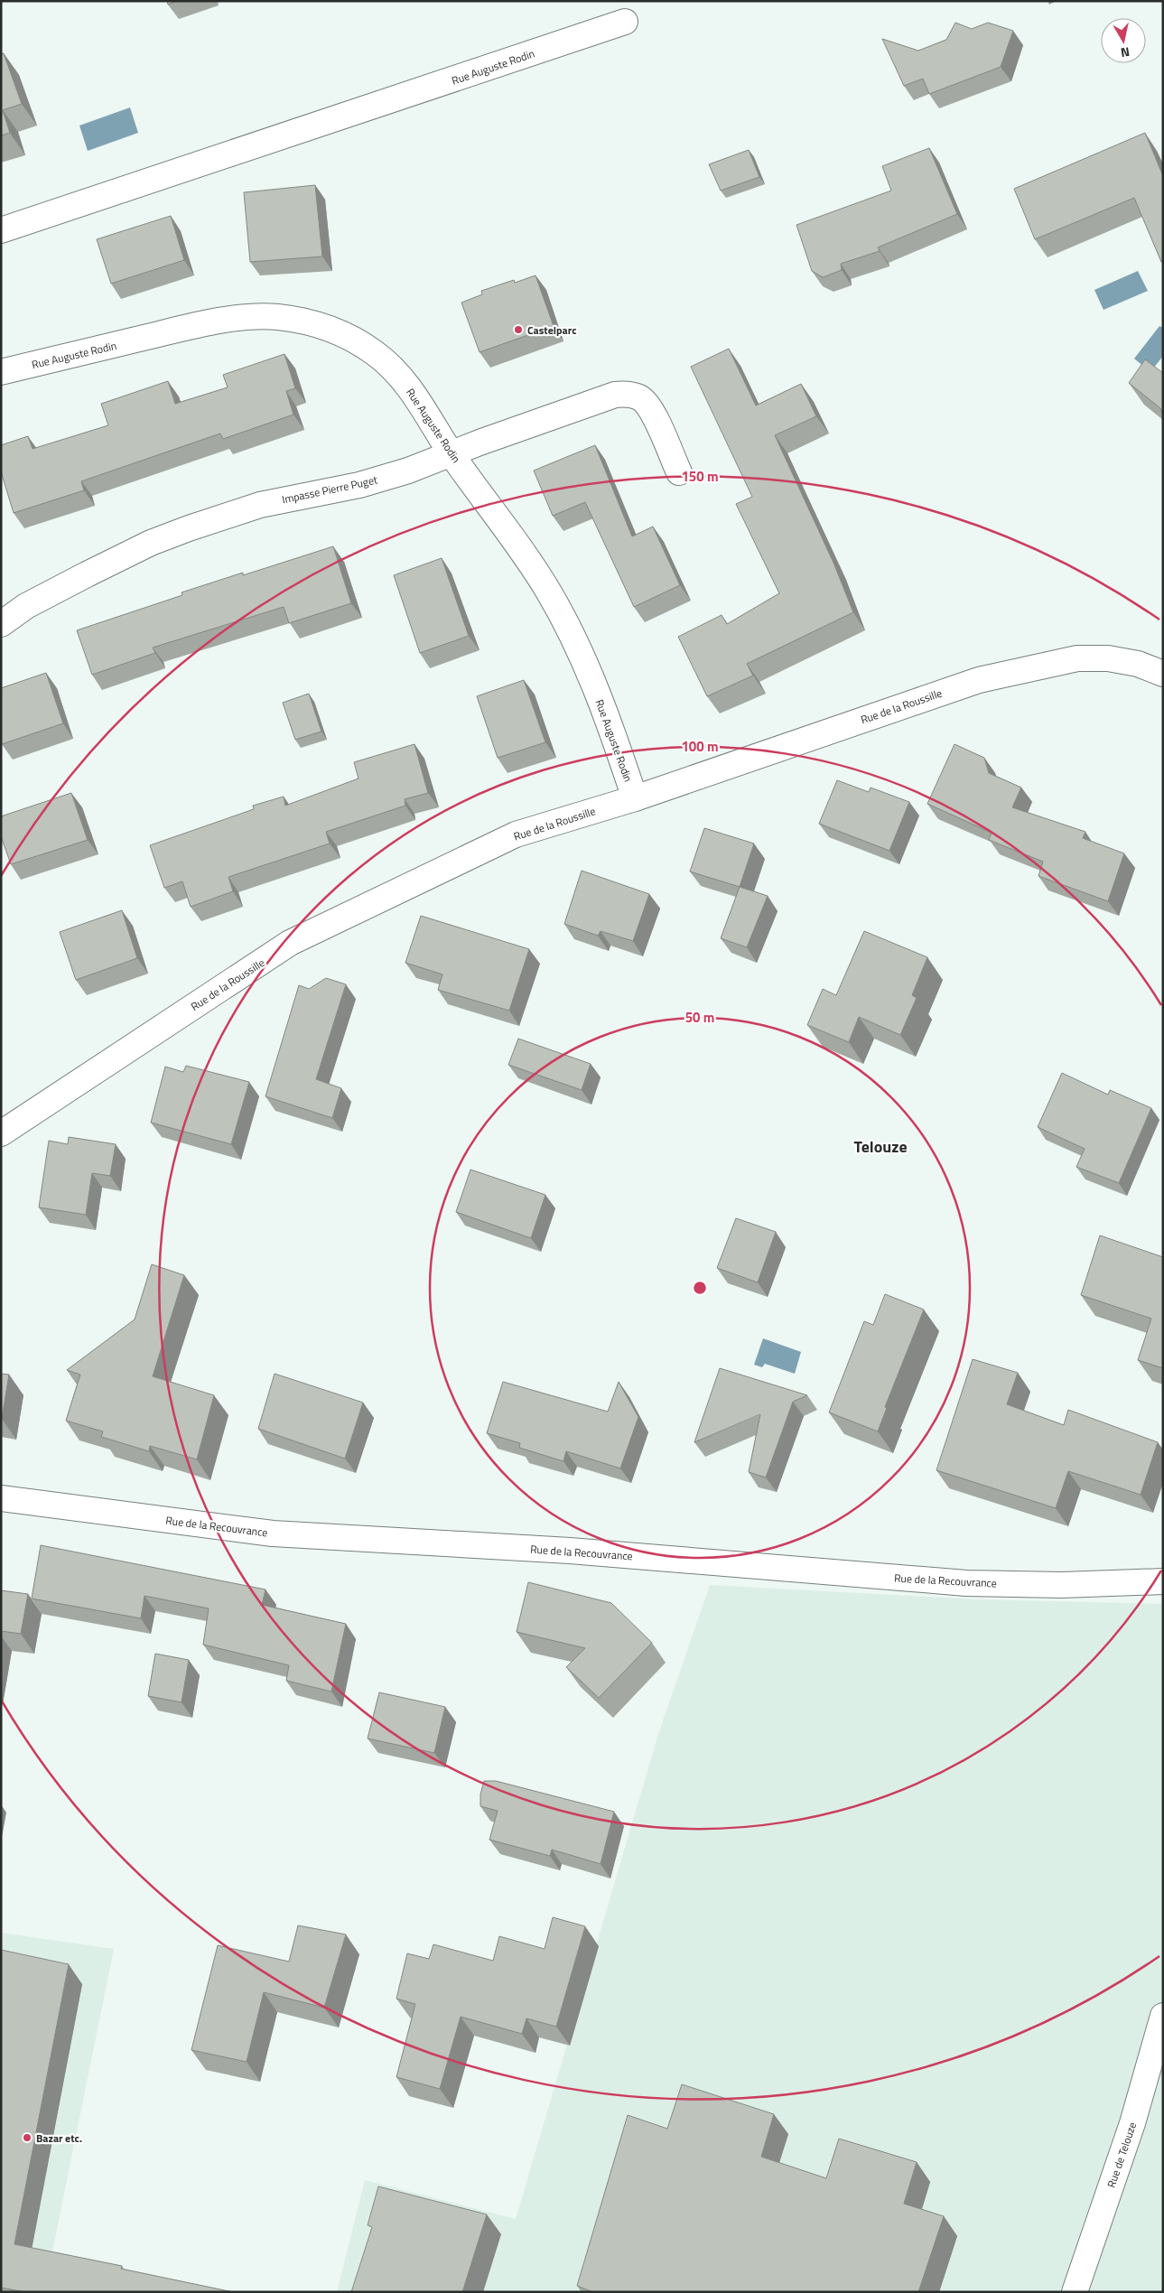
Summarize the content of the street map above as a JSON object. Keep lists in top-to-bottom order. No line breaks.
{"streets":{"street":["Rue Auguste Rodin","Impasse Pierre Puget","Rue de la Roussille","Rue de la Recouvrance","Rue de Telouze"]},"crossings":[["Rue Auguste Rodin","Impasse Pierre Puget"],["Rue Auguste Rodin","Rue de la Roussille"]],"districts":["Telouze"],"places":["Castelparc","Bazar etc."],"north":"bottom","rings":["150 m","100 m","50 m"]}
